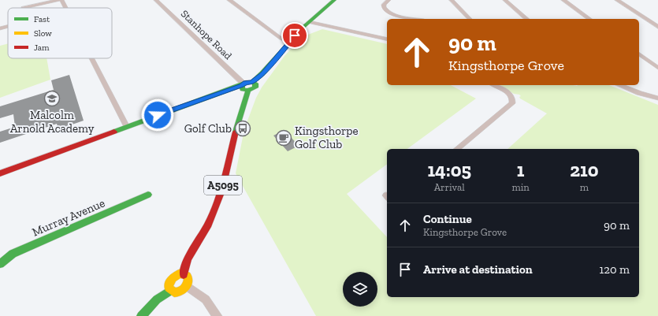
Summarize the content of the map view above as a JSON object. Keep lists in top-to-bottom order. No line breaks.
{"streets":{"main road":["A5095","Murray Avenue"],"street":["Stanhope Road"]},"places":{"school or university":["Malcolm Arnold Academy"],"bus stop":["Golf Club"],"cafe":["Kingsthorpe Golf Club"]},"legend":["Fast","Slow","Jam"],"page":{"turn":["90 m","Kingsthorpe Grove"],"eta":["14:05","Arrival","1","min","210","m"],"list":[{"name":"Continue","note":"Kingsthorpe Grove","value":"90 m"},{"name":"Arrive at destination","value":"120 m"}]}}
